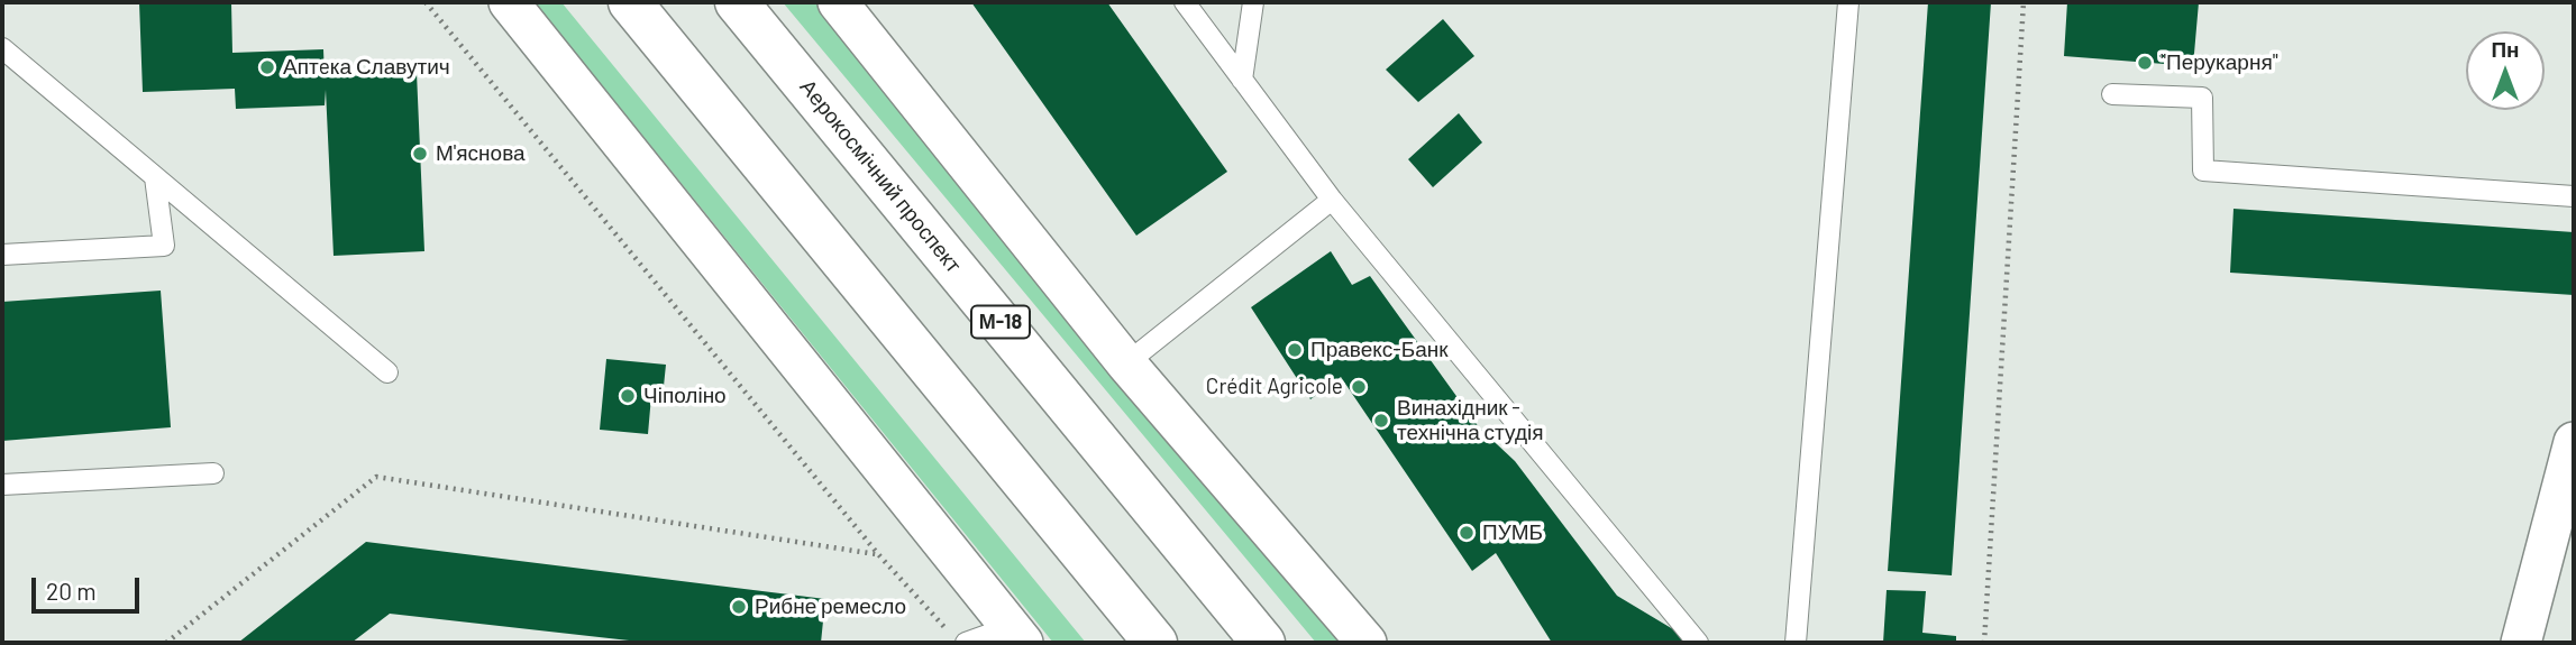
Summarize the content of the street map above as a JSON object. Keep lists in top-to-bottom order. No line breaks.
{"streets":{"main road":["Аерокосмічний проспект","М-18"]},"places":["\"Перукарня\"","Аптeка Славутич","М'яснова","Правекс-Банк","Crédit Agricole","Чіполіно","Винахідник - технічна студія","ПУМБ","Рибне ремесло"],"scale_bar":"20 m","north":"top"}
